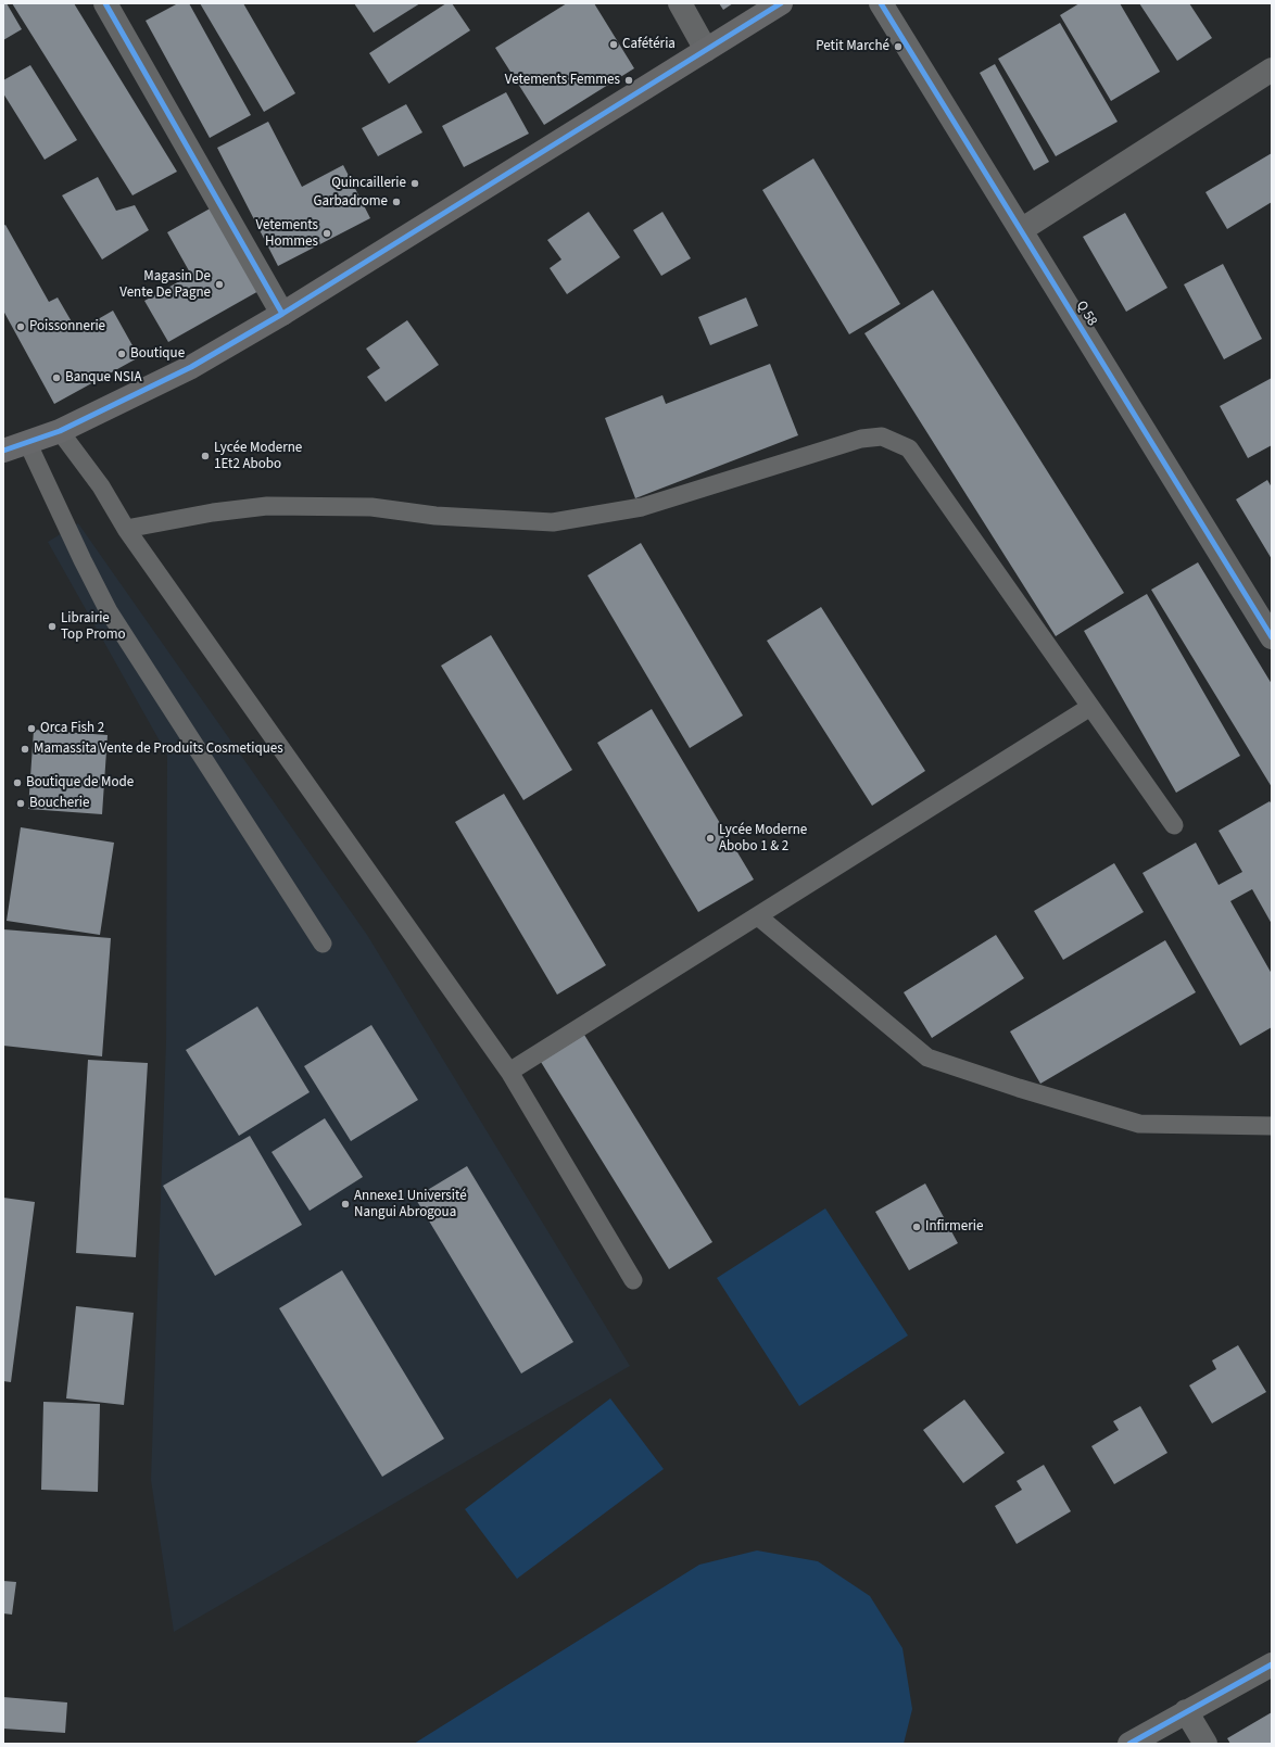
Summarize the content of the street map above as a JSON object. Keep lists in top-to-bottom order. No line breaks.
{"streets":{"street":["Q 58"]},"places":["Cafétéria","Petit Marché","Vetements Femmes","Quincaillerie","Garbadrome","Vetements Hommes","Magasin De Vente De Pagne","Poissonnerie","Boutique","Banque NSIA","Lycée Moderne 1Et2 Abobo","Librairie Top Promo","Orca Fish 2","Mamassita Vente de Produits Cosmetiques","Boutique de Mode","Boucherie","Lycée Moderne Abobo 1 & 2","Annexe1 Université Nangui Abrogoua","Infirmerie"]}
